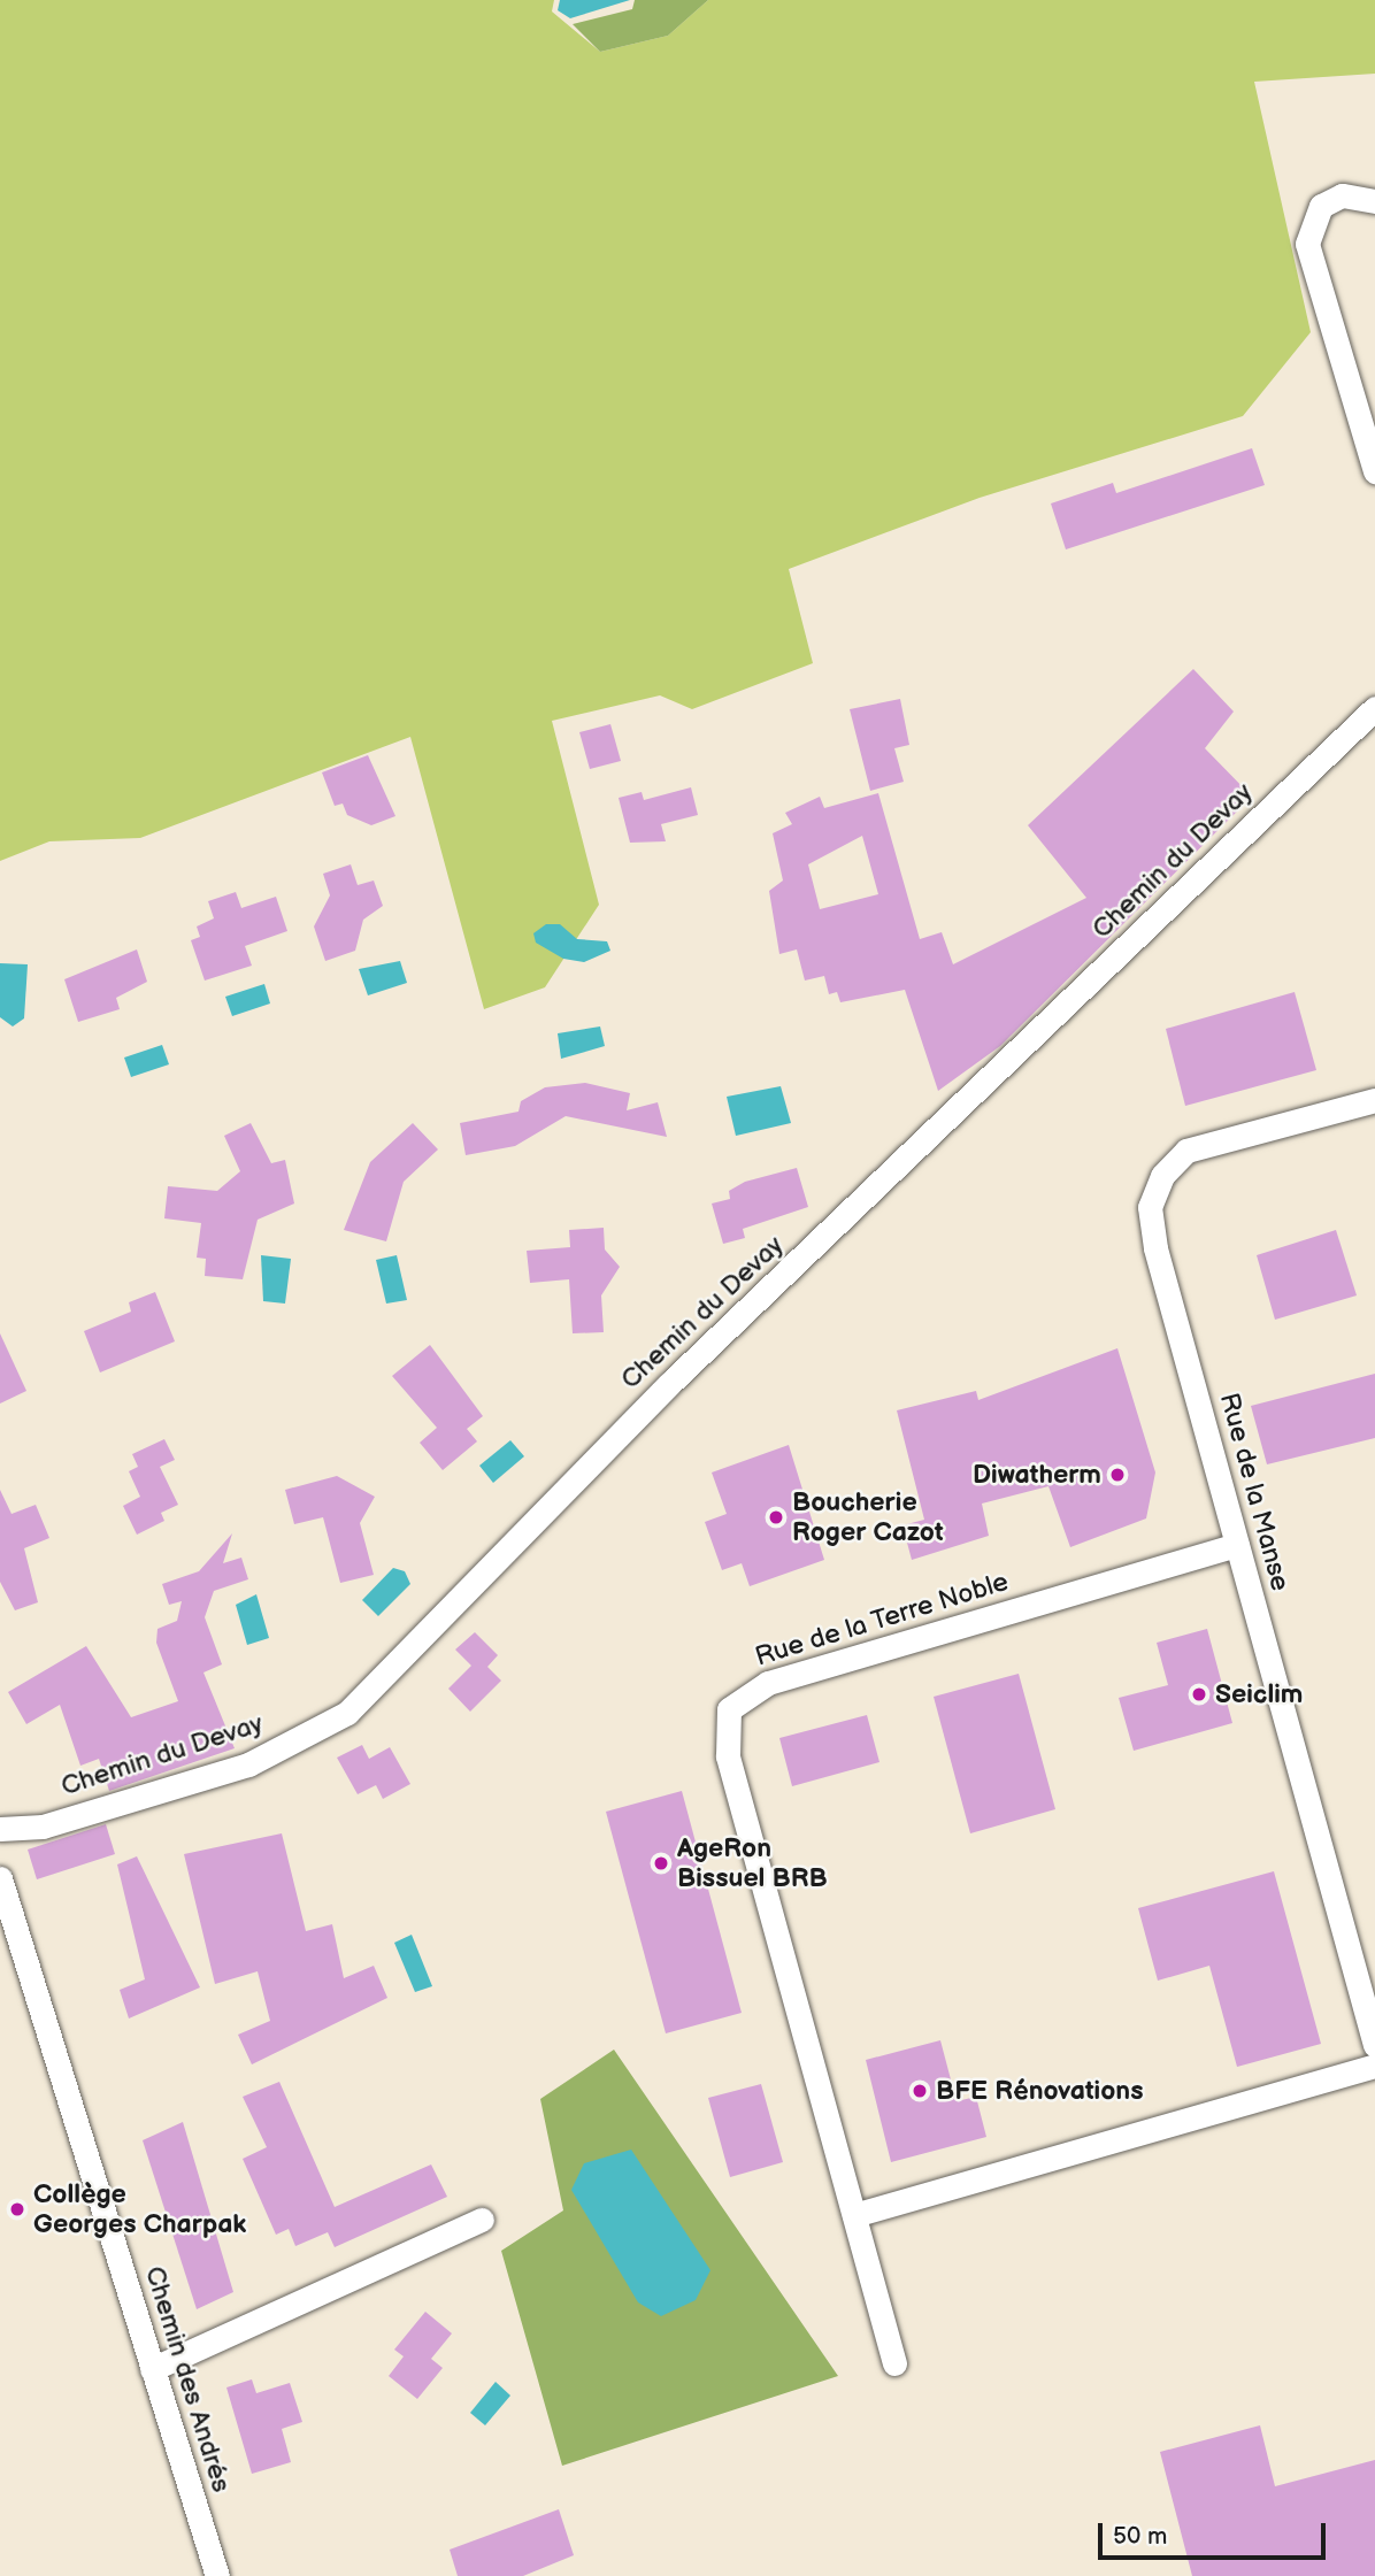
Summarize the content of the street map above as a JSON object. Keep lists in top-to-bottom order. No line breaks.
{"streets":{"street":["Chemin du Devay","Rue de la Manse","Rue de la Terre Noble","Chemin des Andrés"]},"crossings":[["Rue de la Manse","Rue de la Terre Noble"]],"places":["Diwatherm","Boucherie Roger Cazot","Seiclim","AgeRon Bissuel BRB","BFE Rénovations","Collège Georges Charpak"],"scale_bar":"50 m"}
